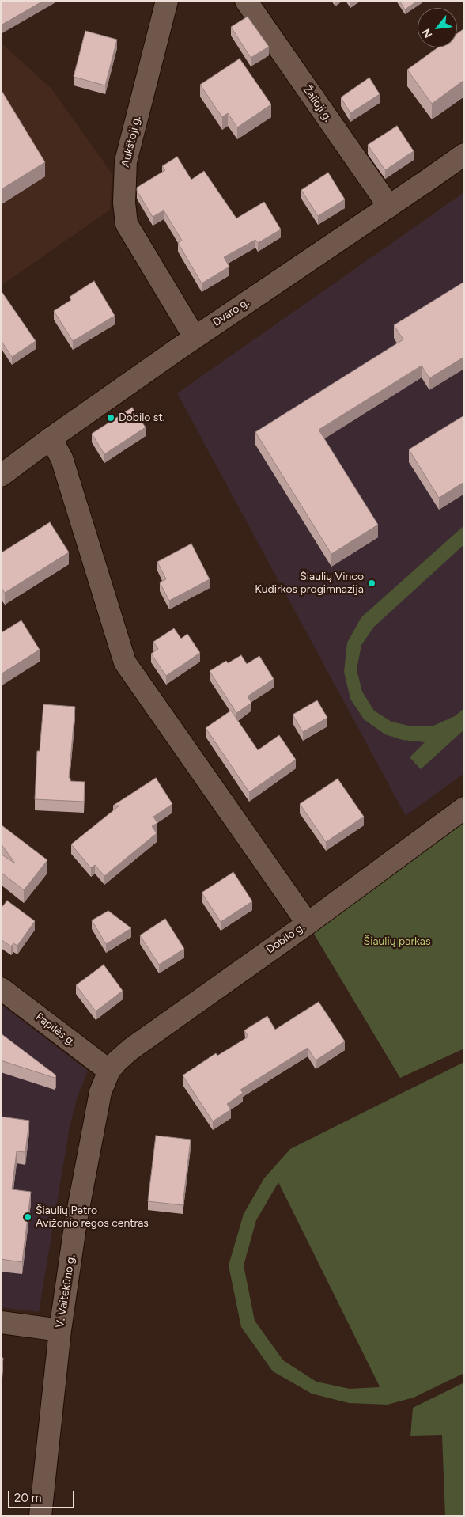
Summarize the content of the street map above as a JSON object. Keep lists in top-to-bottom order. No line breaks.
{"streets":{"street":["Žalioji g.","Aukštoji g.","Dvaro g.","Dobilo g.","Papilės g.","V. Vaitekūno g."]},"crossings":[["Žalioji g.","Dvaro g."],["Aukštoji g.","Dvaro g."],["Dobilo g.","Papilės g."],["Dobilo g.","V. Vaitekūno g."],["Papilės g.","V. Vaitekūno g."]],"parks":["Šiaulių parkas"],"places":["Dobilo st.","Šiaulių Vinco Kudirkos progimnazija","Šiaulių Petro Avižonio regos centras"],"scale_bar":"20 m","north":"bottom left"}
